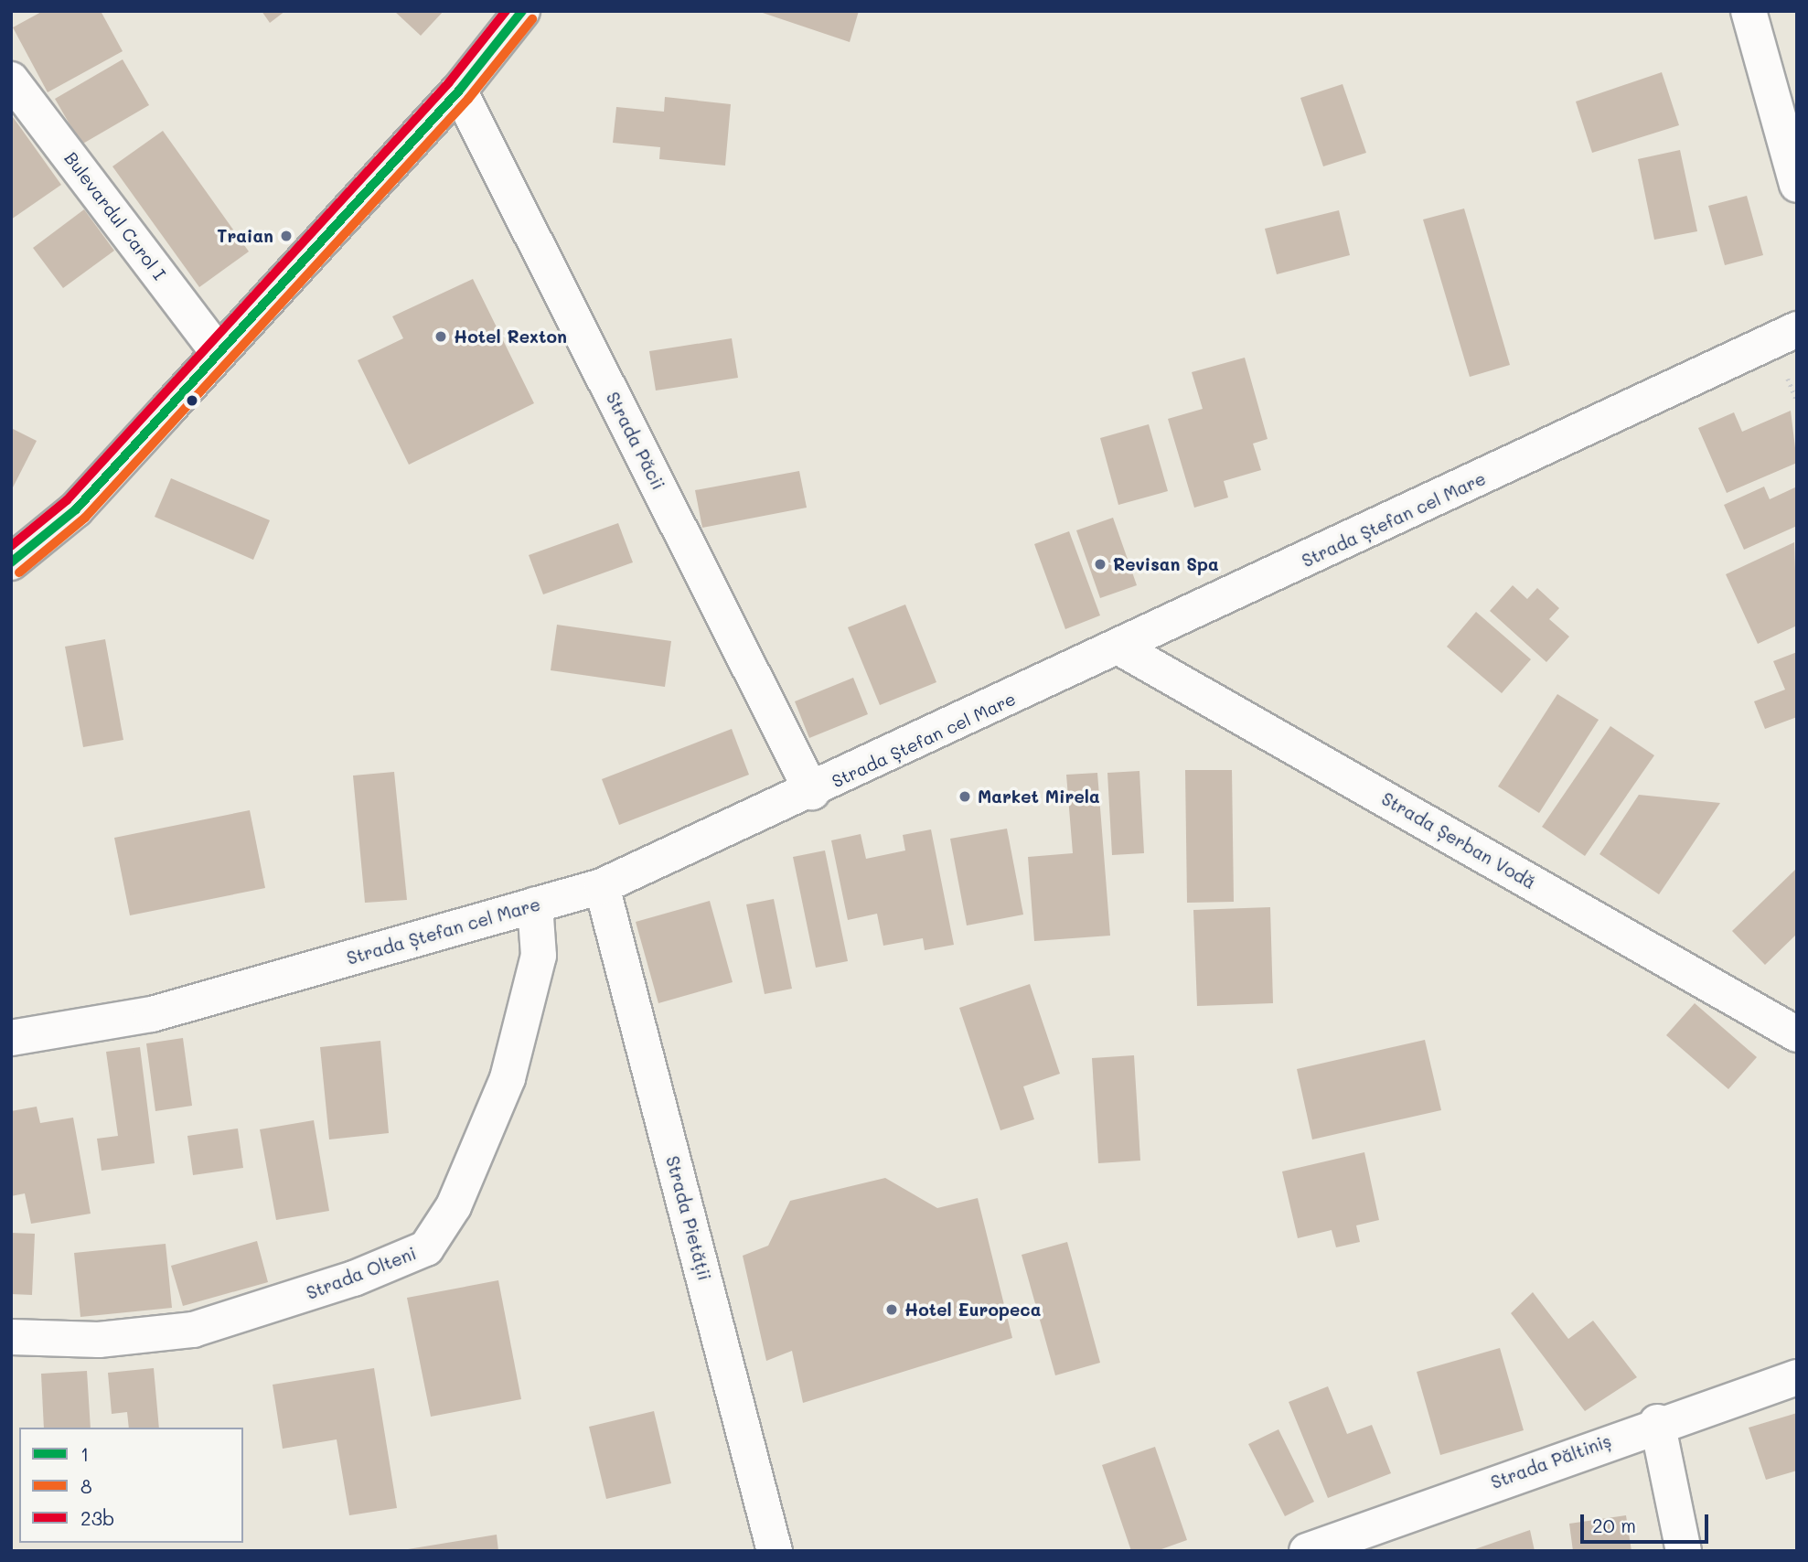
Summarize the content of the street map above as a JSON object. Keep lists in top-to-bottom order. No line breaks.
{"streets":{"street":["Bulevardul Carol I","Strada Păcii","Strada Ștefan cel Mare","Strada Șerban Vodă","Strada Pietății","Strada Olteni","Strada Păltiniș"]},"crossings":[["Strada Păcii","Strada Ștefan cel Mare"],["Strada Ștefan cel Mare","Strada Șerban Vodă"],["Strada Ștefan cel Mare","Strada Pietății"],["Strada Ștefan cel Mare","Strada Olteni"]],"places":["Traian","Hotel Rexton","Revisan Spa","Market Mirela","Hotel Europeca"],"lines":["transit line 1","transit line 23b","transit line 8"],"legend":["1","8","23b"],"scale_bar":"20 m"}
